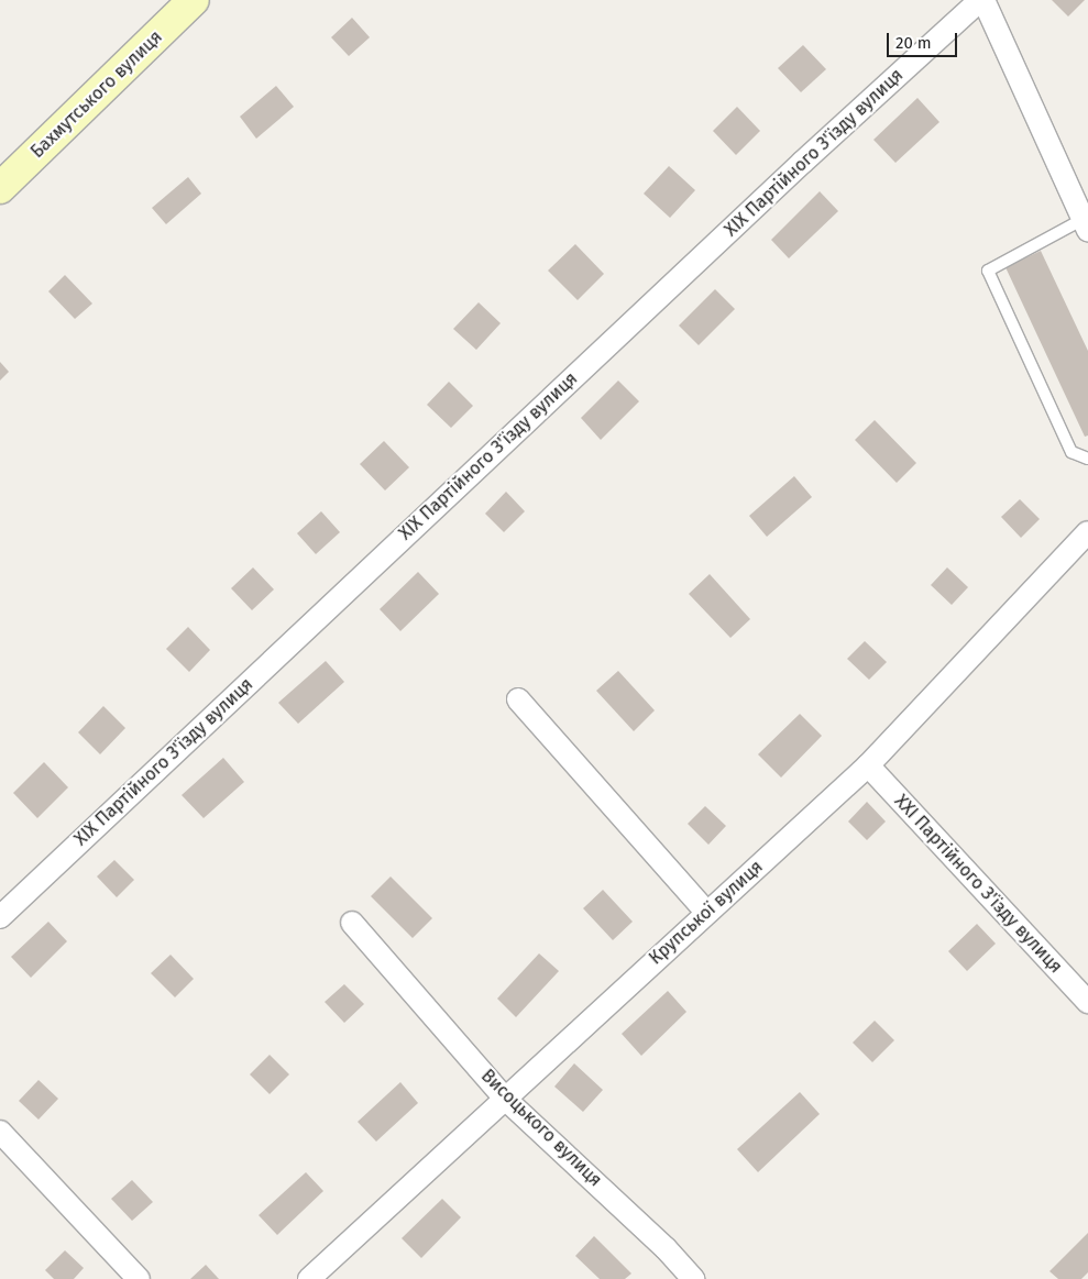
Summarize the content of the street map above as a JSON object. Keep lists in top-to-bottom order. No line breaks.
{"streets":{"main road":["Бахмутського вулиця"],"street":["XIX Партійного З'їзду вулиця","XXI Партійного З'їзду вулиця","Крупської вулиця","Висоцького вулиця"]},"crossings":[["XXI Партійного З'їзду вулиця","Крупської вулиця"],["Крупської вулиця","Висоцького вулиця"]],"scale_bar":"20 m"}
